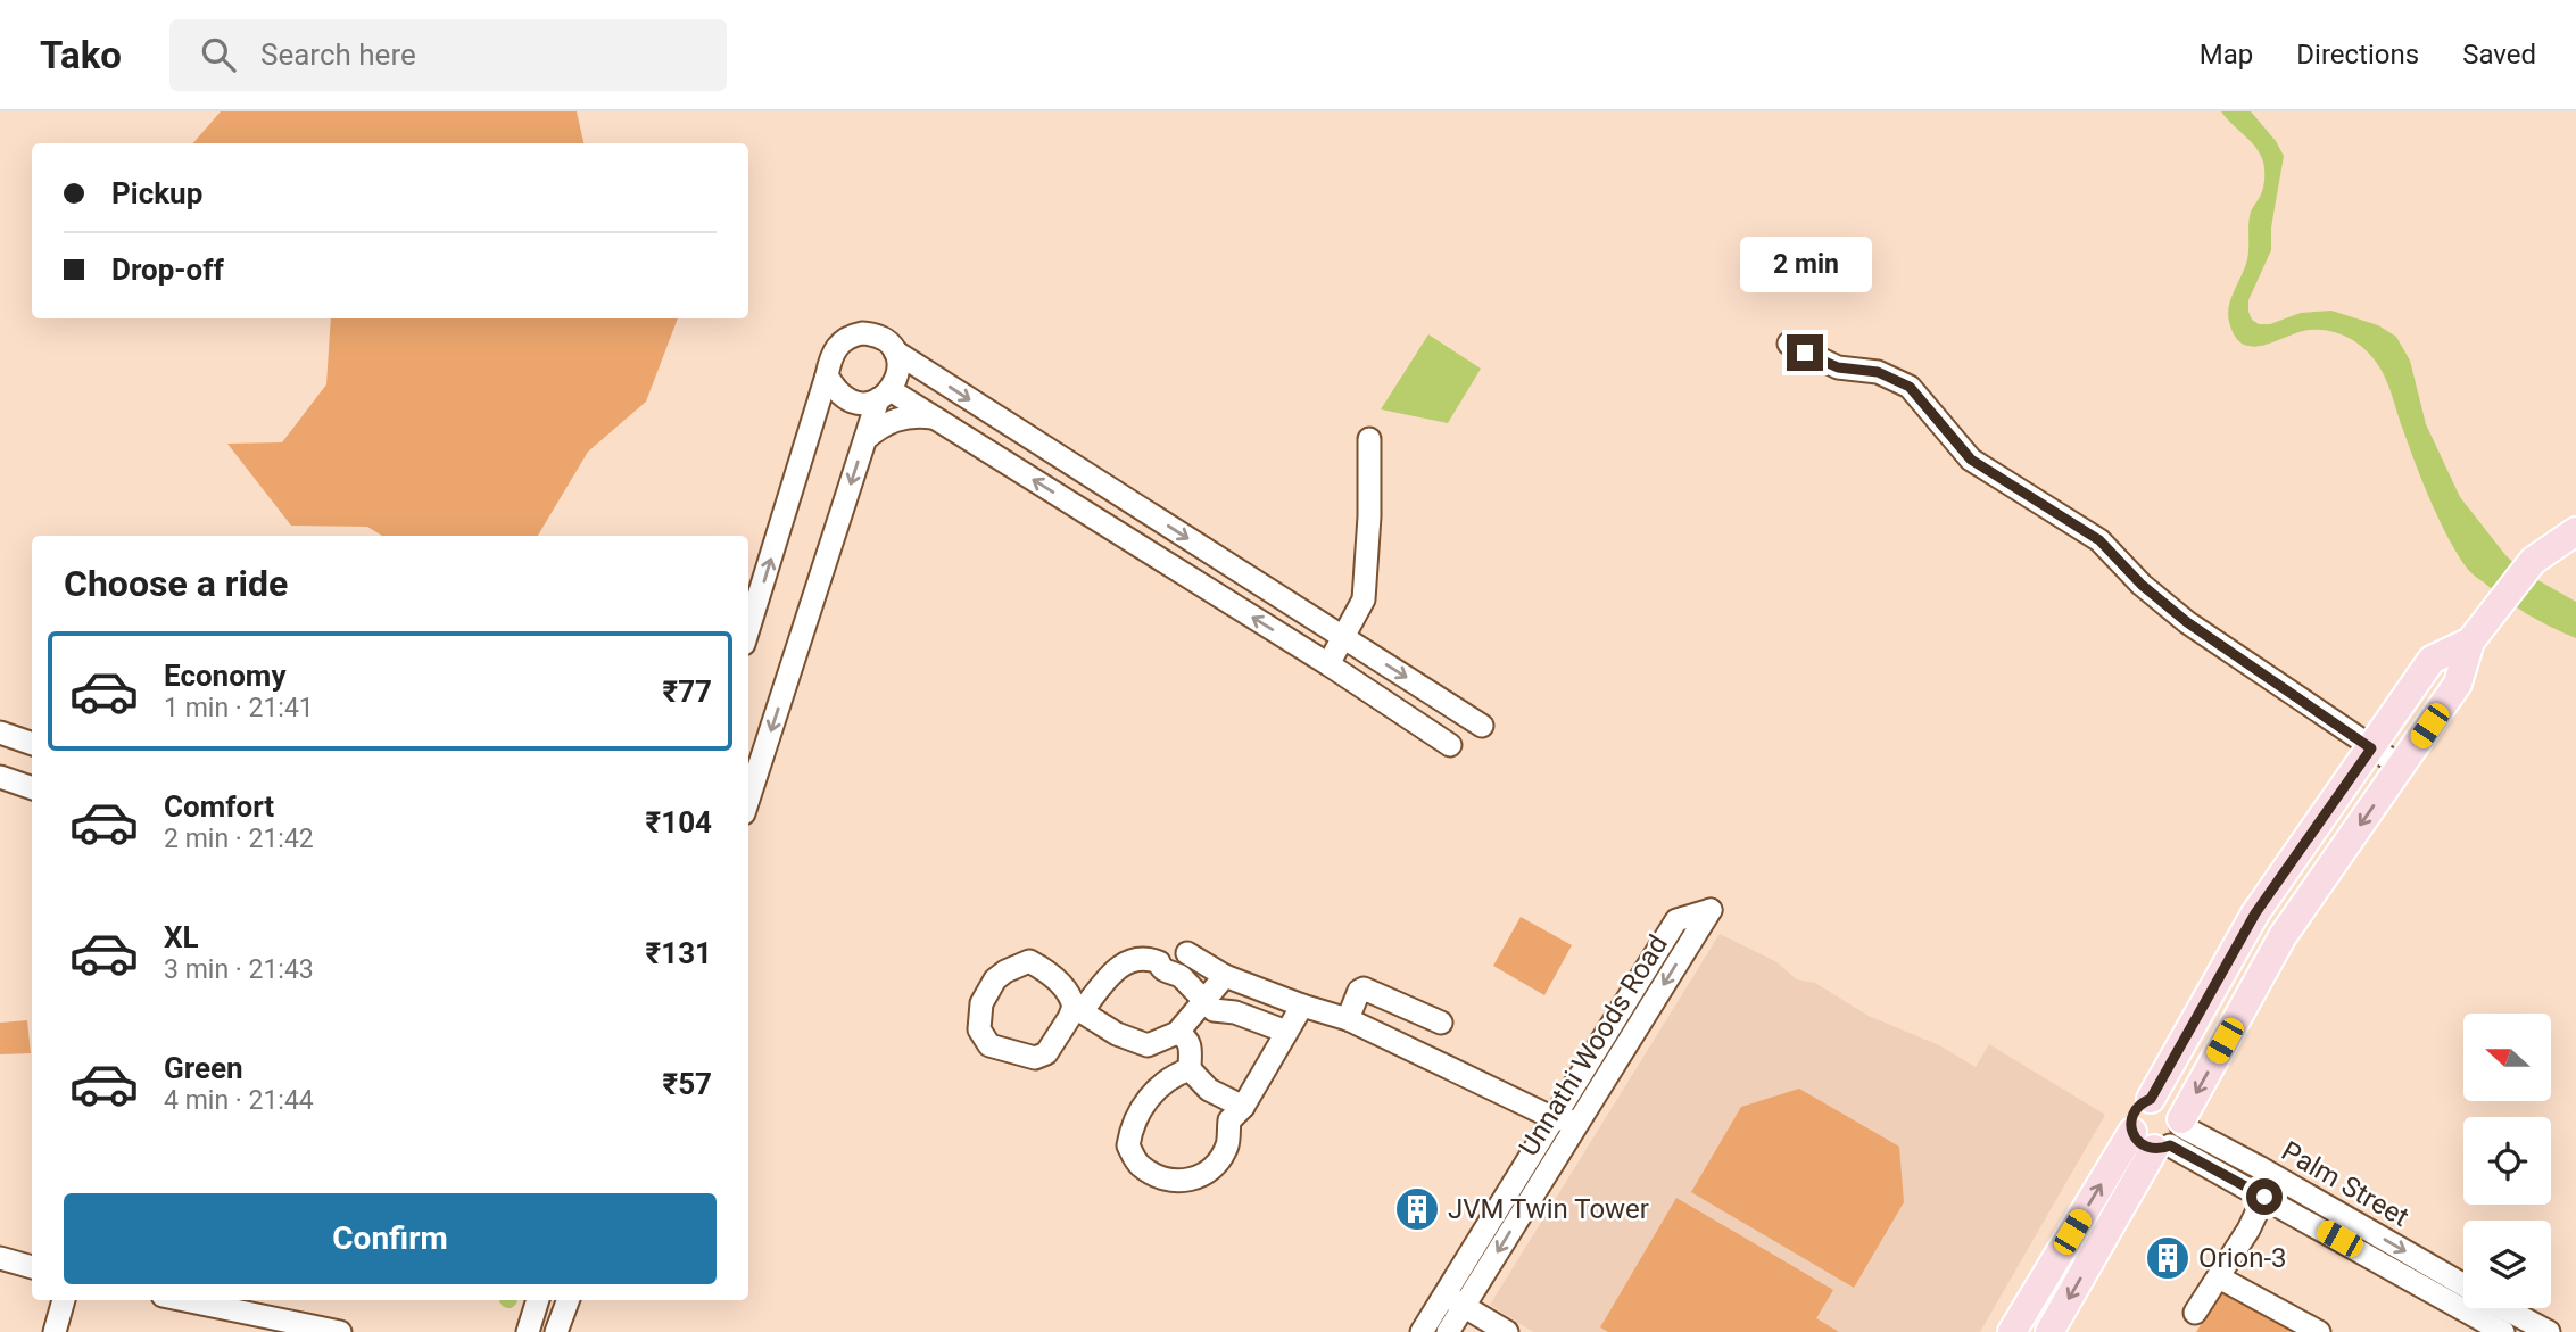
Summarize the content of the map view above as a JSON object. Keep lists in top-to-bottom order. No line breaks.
{"streets":{"street":["Unnathi Woods Road","Palm Street"]},"places":{"building":["JVM Twin Tower","Orion-3"]},"north":"left","page":{"header":"Tako","search":"Search here","nav":["Map","Directions","Saved"],"banner":["Pickup","Drop-off"],"bubble":"2 min","heading":"Choose a ride","list":[{"name":"Economy","note":"1 min · 21:41","value":"₹77"},{"name":"Comfort","note":"2 min · 21:42","value":"₹104"},{"name":"XL","note":"3 min · 21:43","value":"₹131"},{"name":"Green","note":"4 min · 21:44","value":"₹57"}],"buttons":"Confirm"}}
